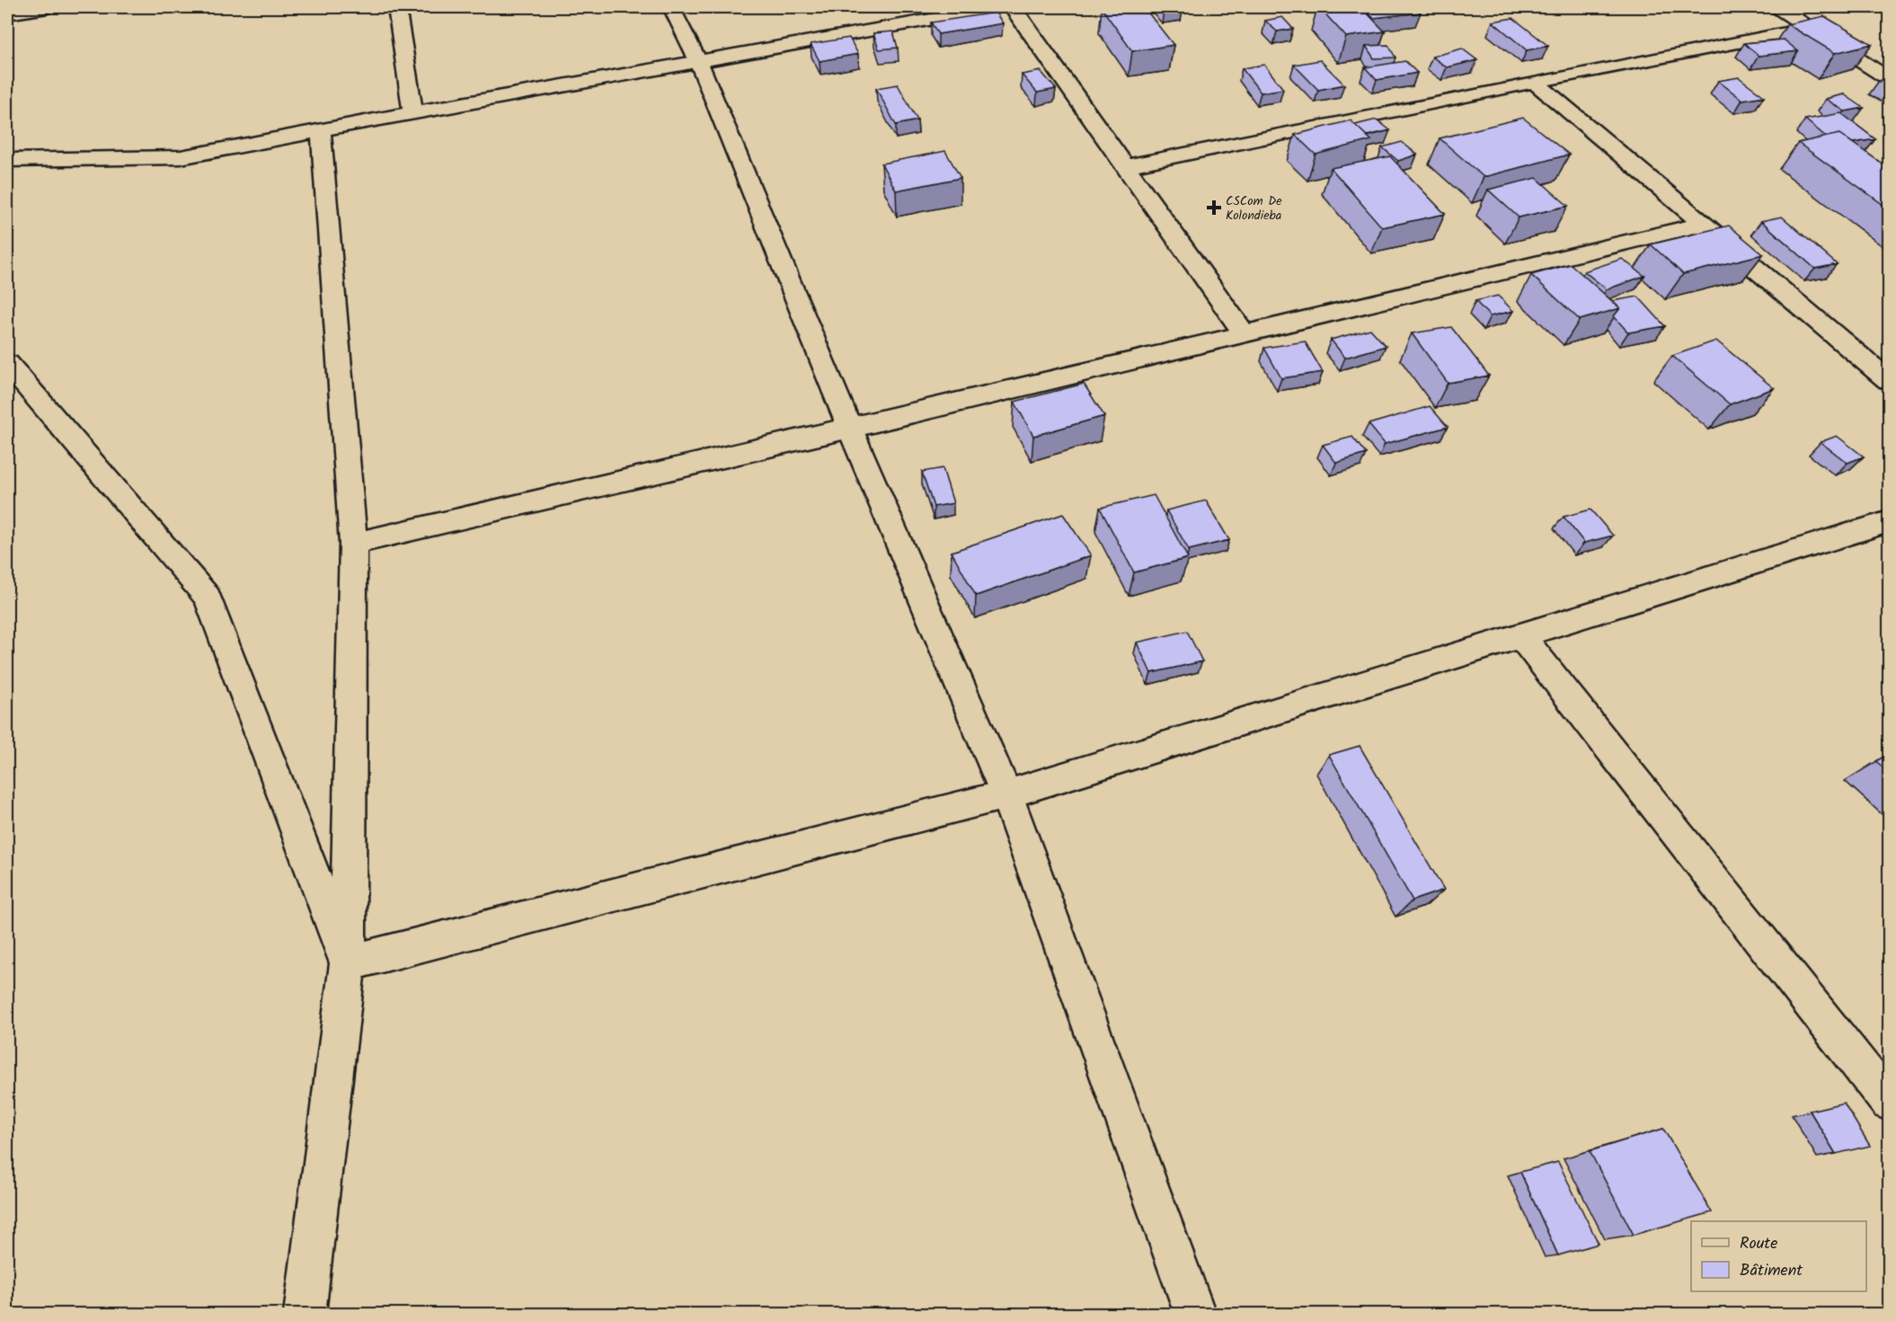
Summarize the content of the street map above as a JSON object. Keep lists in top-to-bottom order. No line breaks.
{"places":{"health":["CSCom De Kolondieba"]},"legend":["Route","Bâtiment"]}
